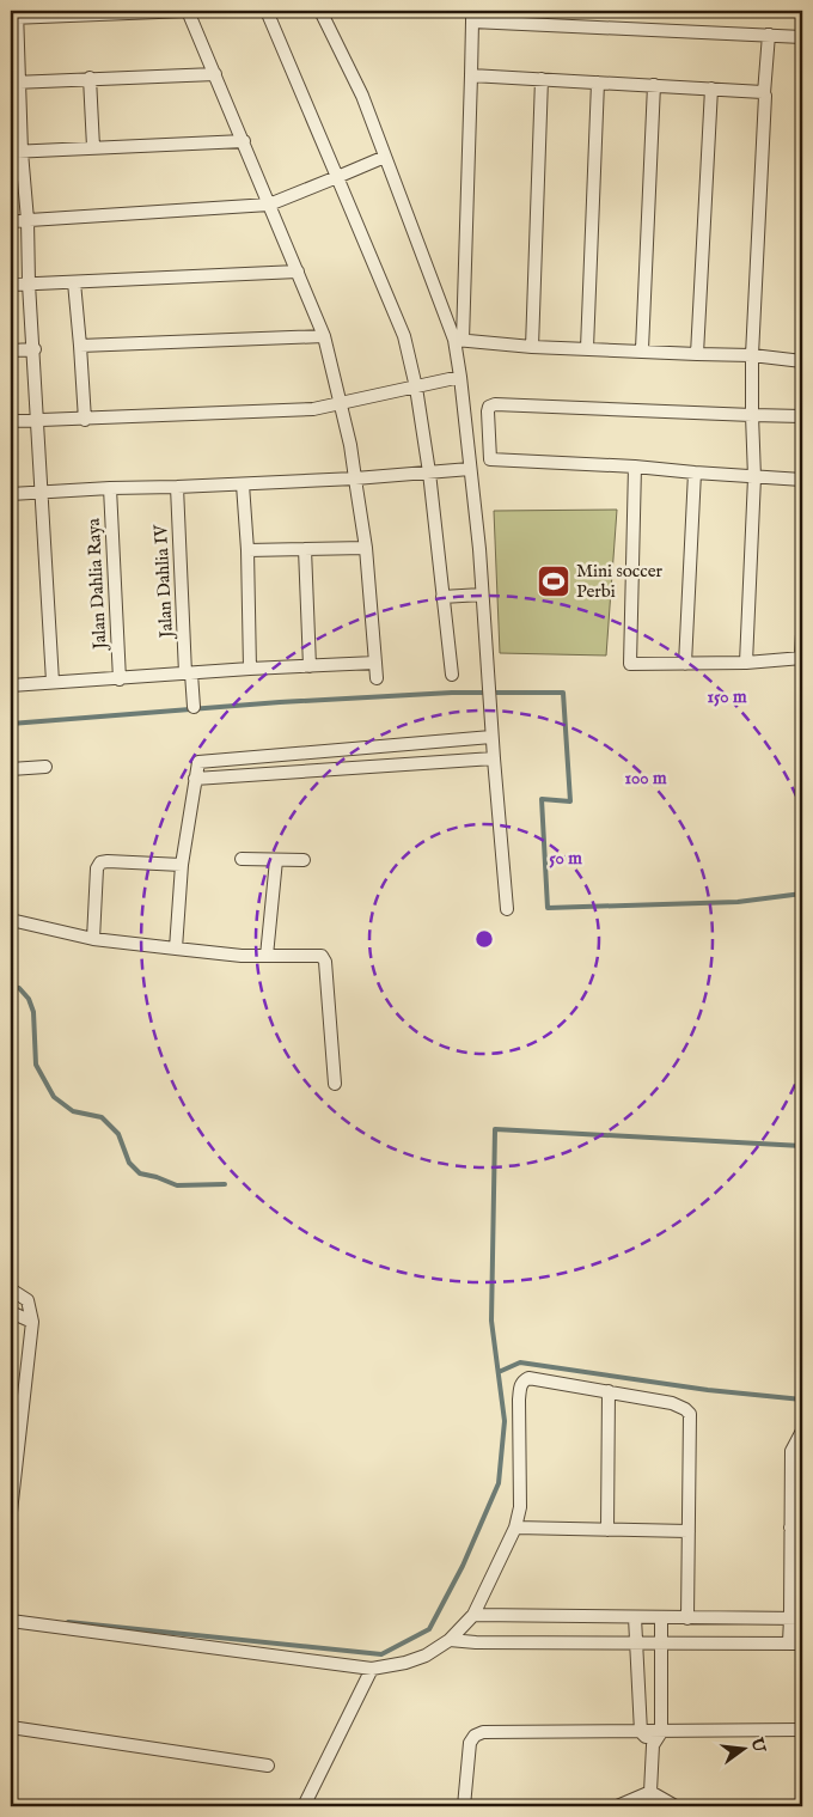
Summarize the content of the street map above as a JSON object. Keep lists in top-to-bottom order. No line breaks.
{"streets":{"street":["Jalan Dahlia IV","Jalan Dahlia Raya"]},"places":{"sports":["Mini soccer Perbi"]},"north":"right","rings":["150 m","100 m","50 m"]}
